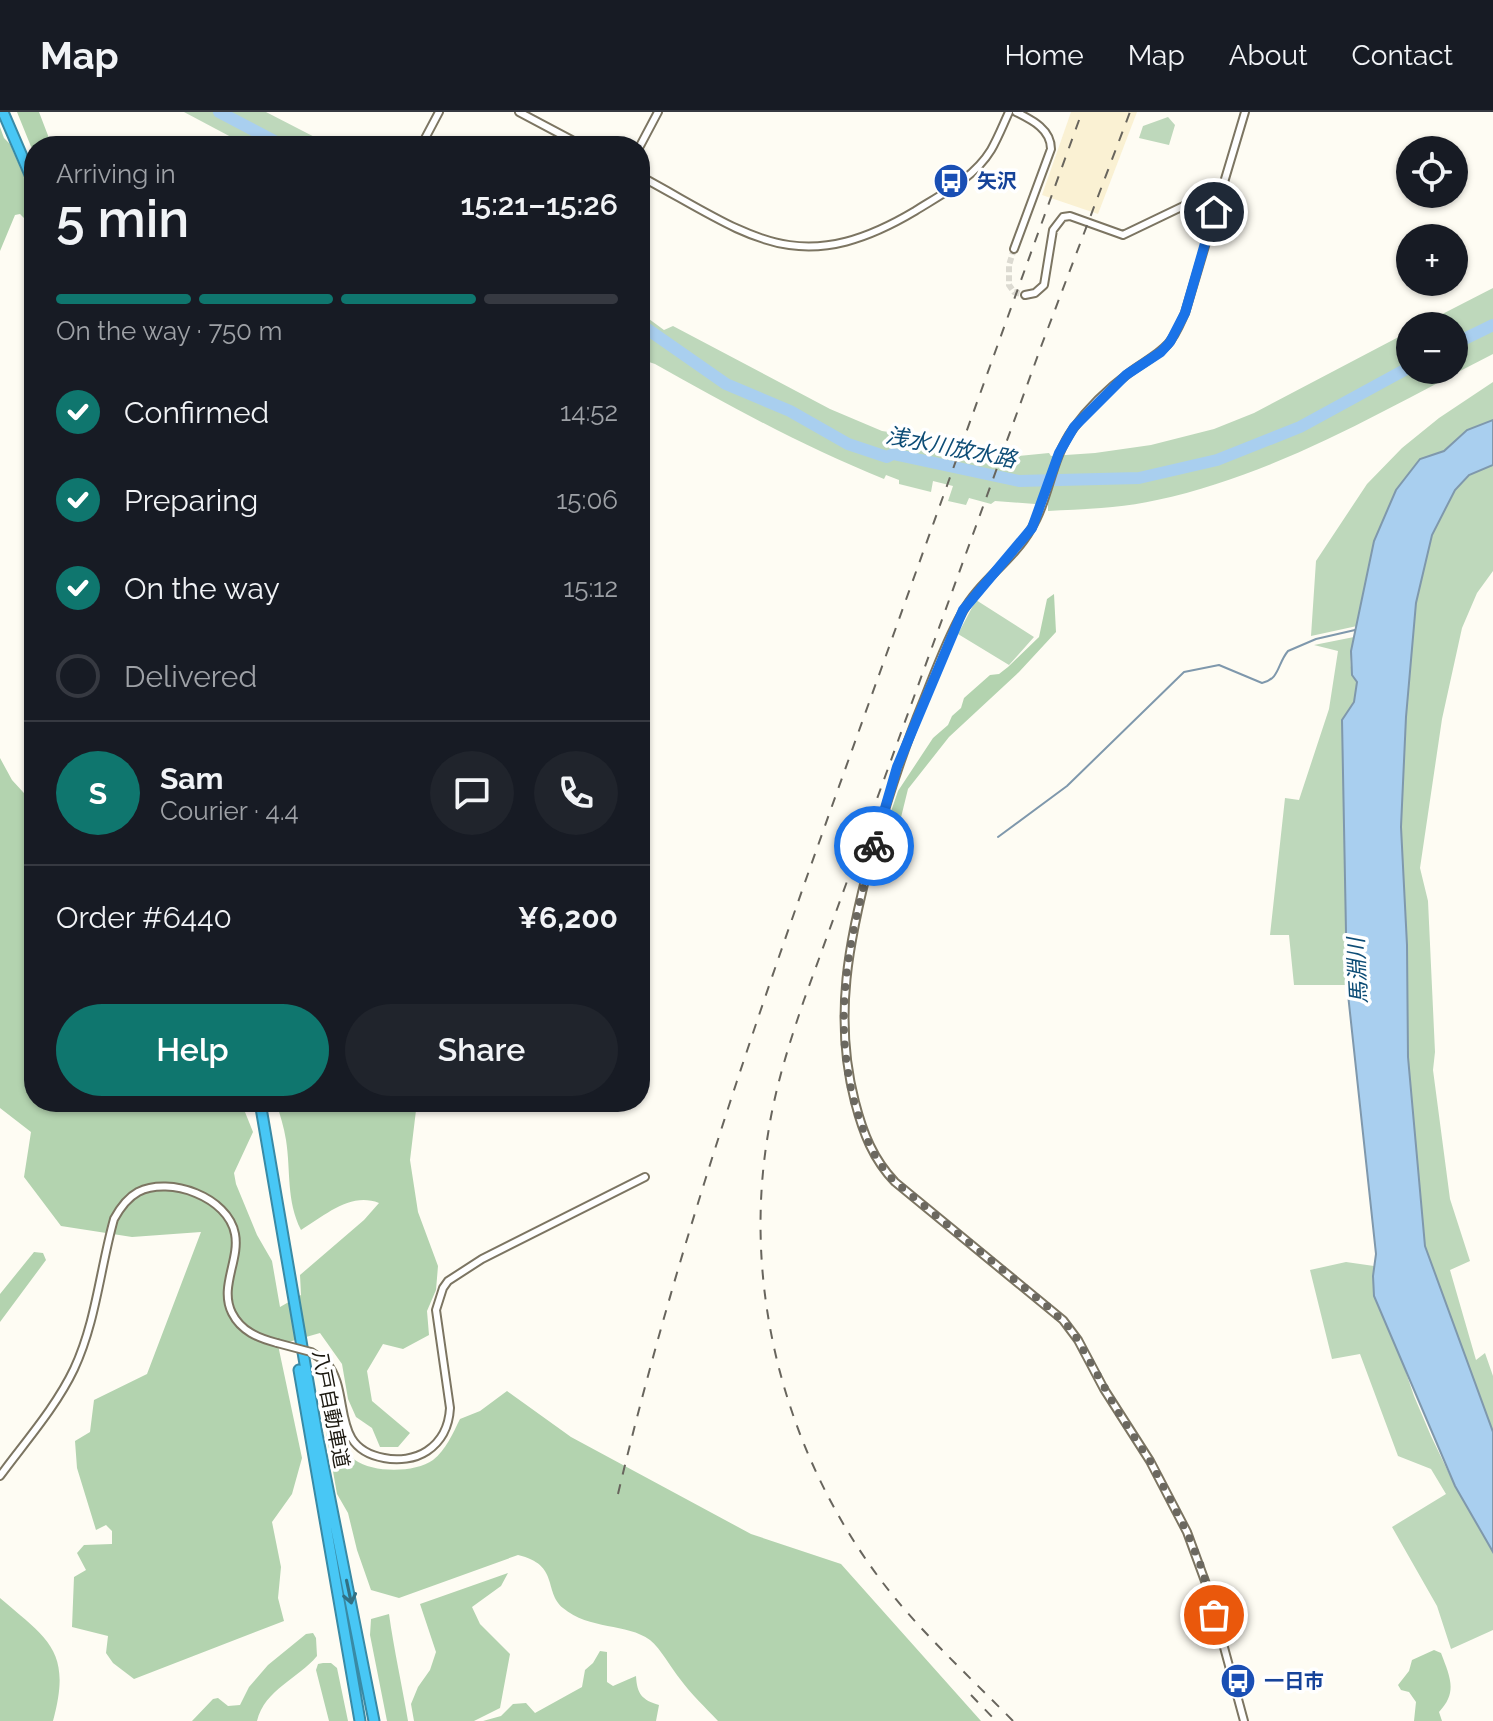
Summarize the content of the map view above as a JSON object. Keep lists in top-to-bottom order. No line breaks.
{"streets":{"highway":["八戸自動車道"]},"water":["浅水川放水路","馬淵川"],"places":{"bus stop":["矢沢","一日市"]},"page":{"header":"Map","nav":["Home","Map","About","Contact"],"map_buttons":["+","−"],"heading":["5 min","Arriving in","15:21–15:26"],"panel":["Sam","Courier · 4.4","Order #6440","¥6,200"],"bar":"On the way · 750 m","list":[["Confirmed","14:52"],["Preparing","15:06"],["On the way","15:12"],"Delivered"],"round":"S","buttons":["Help","Share"]}}
